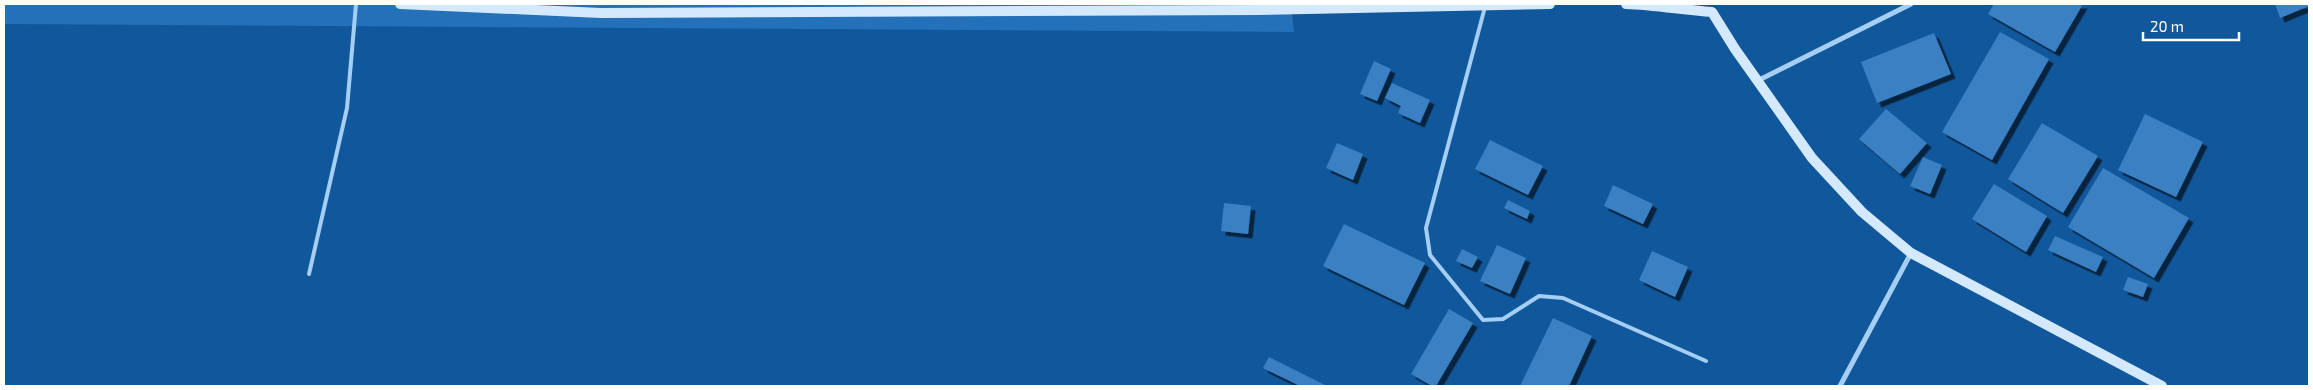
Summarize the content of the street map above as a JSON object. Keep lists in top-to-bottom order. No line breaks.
{"scale_bar":"20 m"}
